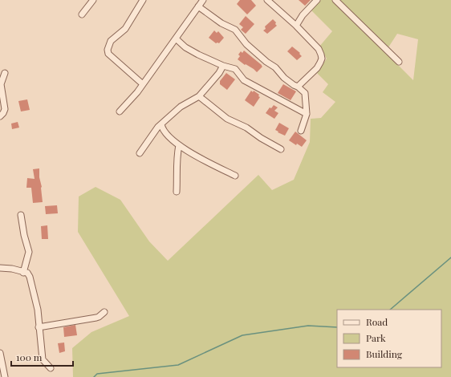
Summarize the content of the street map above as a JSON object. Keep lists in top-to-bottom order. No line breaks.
{"legend":["Road","Park","Building"],"scale_bar":"100 m"}
